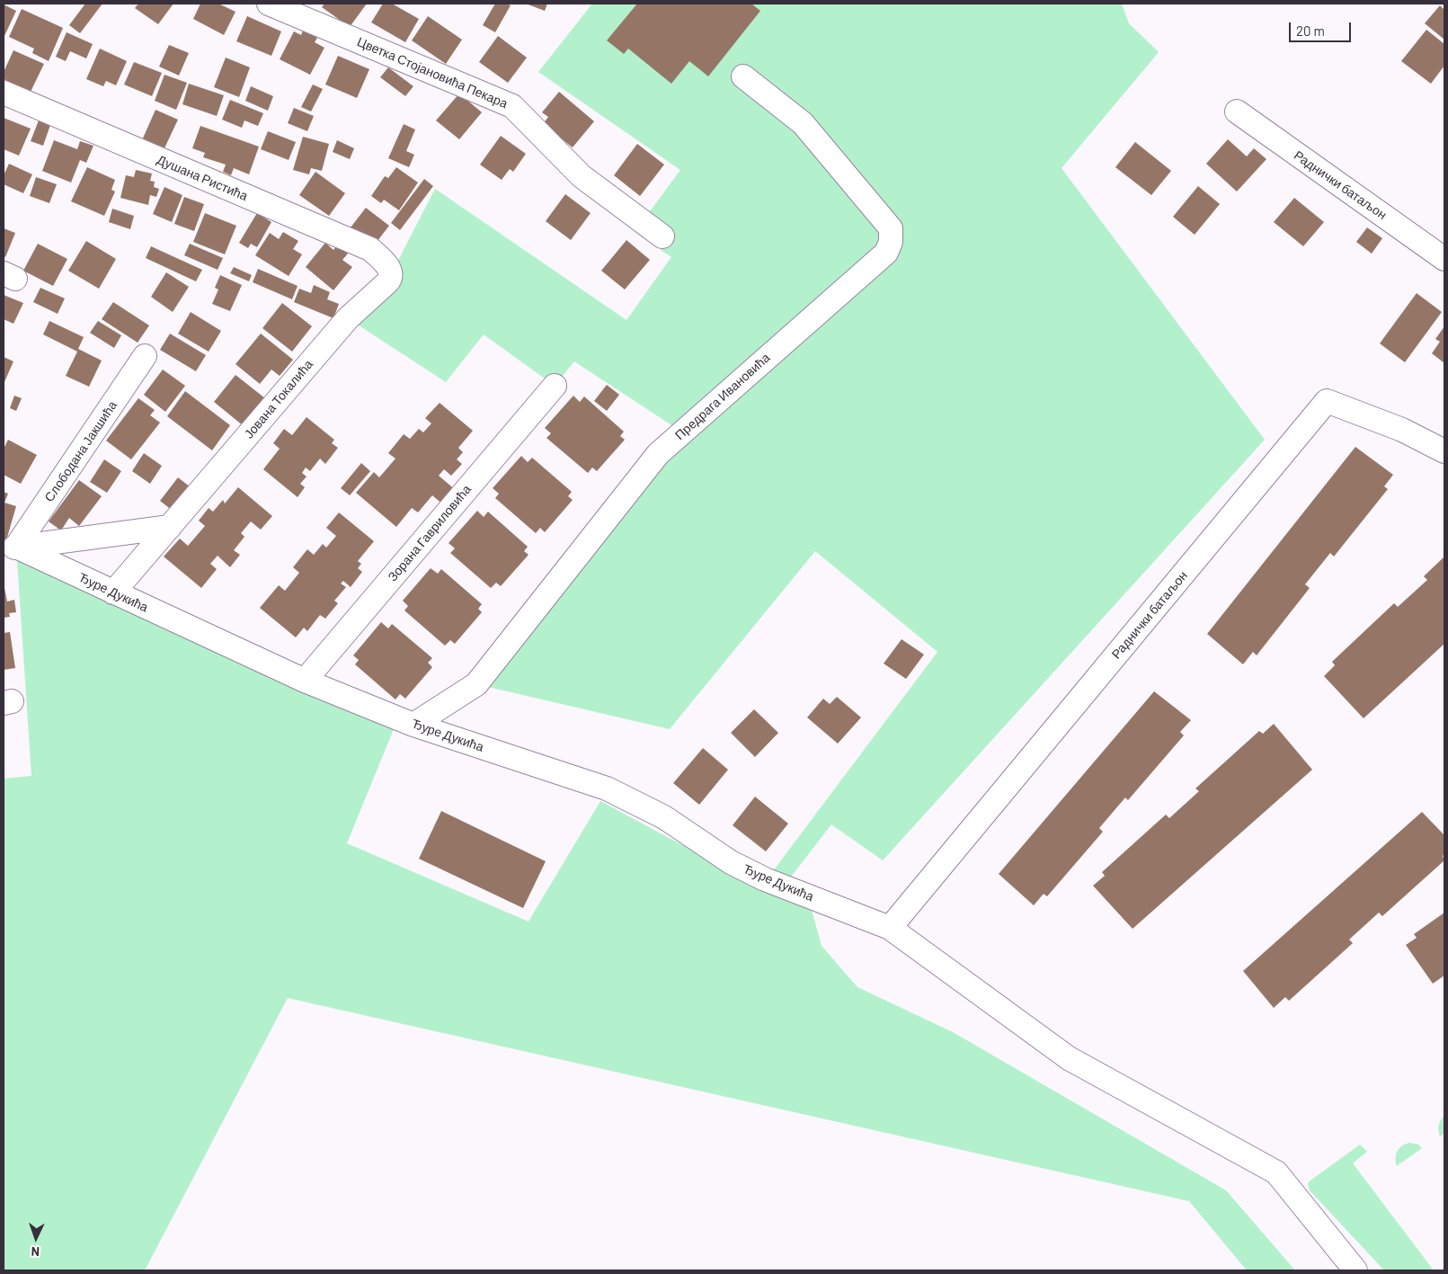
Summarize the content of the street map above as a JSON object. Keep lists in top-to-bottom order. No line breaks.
{"streets":{"street":["Цветка Стојановића Пекара","Душана Ристића","Раднички батаљон","Предрага Ивановића","Јована Токалића","Слободана Јакшића","Зорана Гавриловића","Ђуре Дукића"]},"crossings":[["Душана Ристића","Јована Токалића"],["Раднички батаљон","Ђуре Дукића"],["Предрага Ивановића","Ђуре Дукића"],["Јована Токалића","Ђуре Дукића"],["Слободана Јакшића","Ђуре Дукића"],["Зорана Гавриловића","Ђуре Дукића"]],"scale_bar":"20 m","north":"bottom"}
